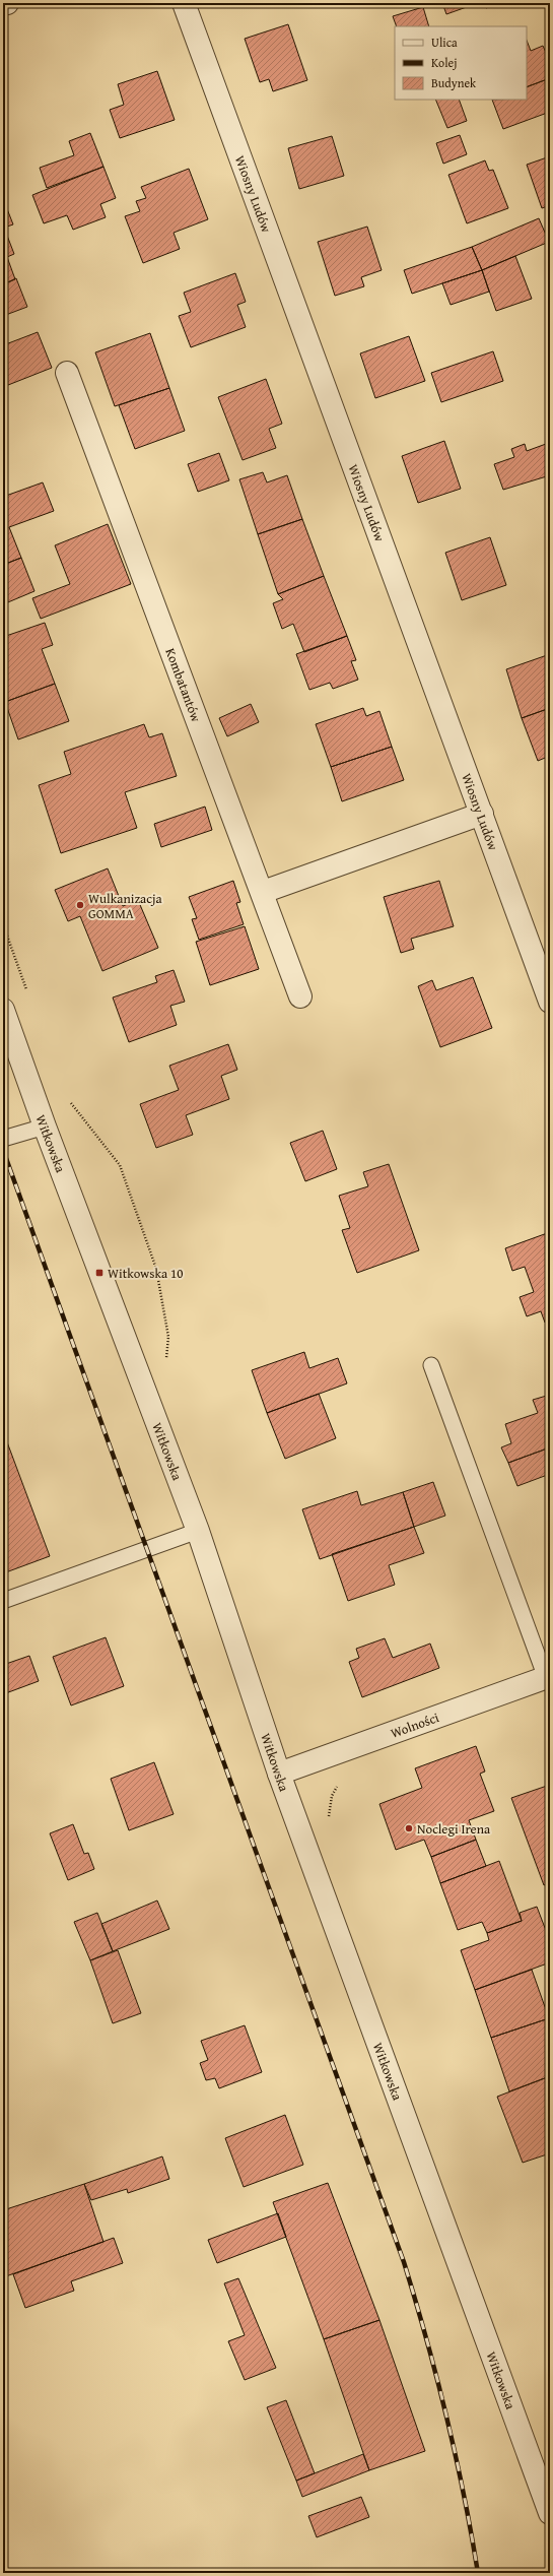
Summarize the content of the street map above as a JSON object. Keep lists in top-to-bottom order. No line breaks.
{"streets":{"street":["Wiosny Ludów","Kombatantów","Witkowska","Wolności"]},"crossings":[["Witkowska","Wolności"]],"places":{"other":["Wulkanizacja GOMMA","Noclegi Irena"],"transit":["Witkowska 10"]},"legend":["Ulica","Kolej","Budynek"]}
